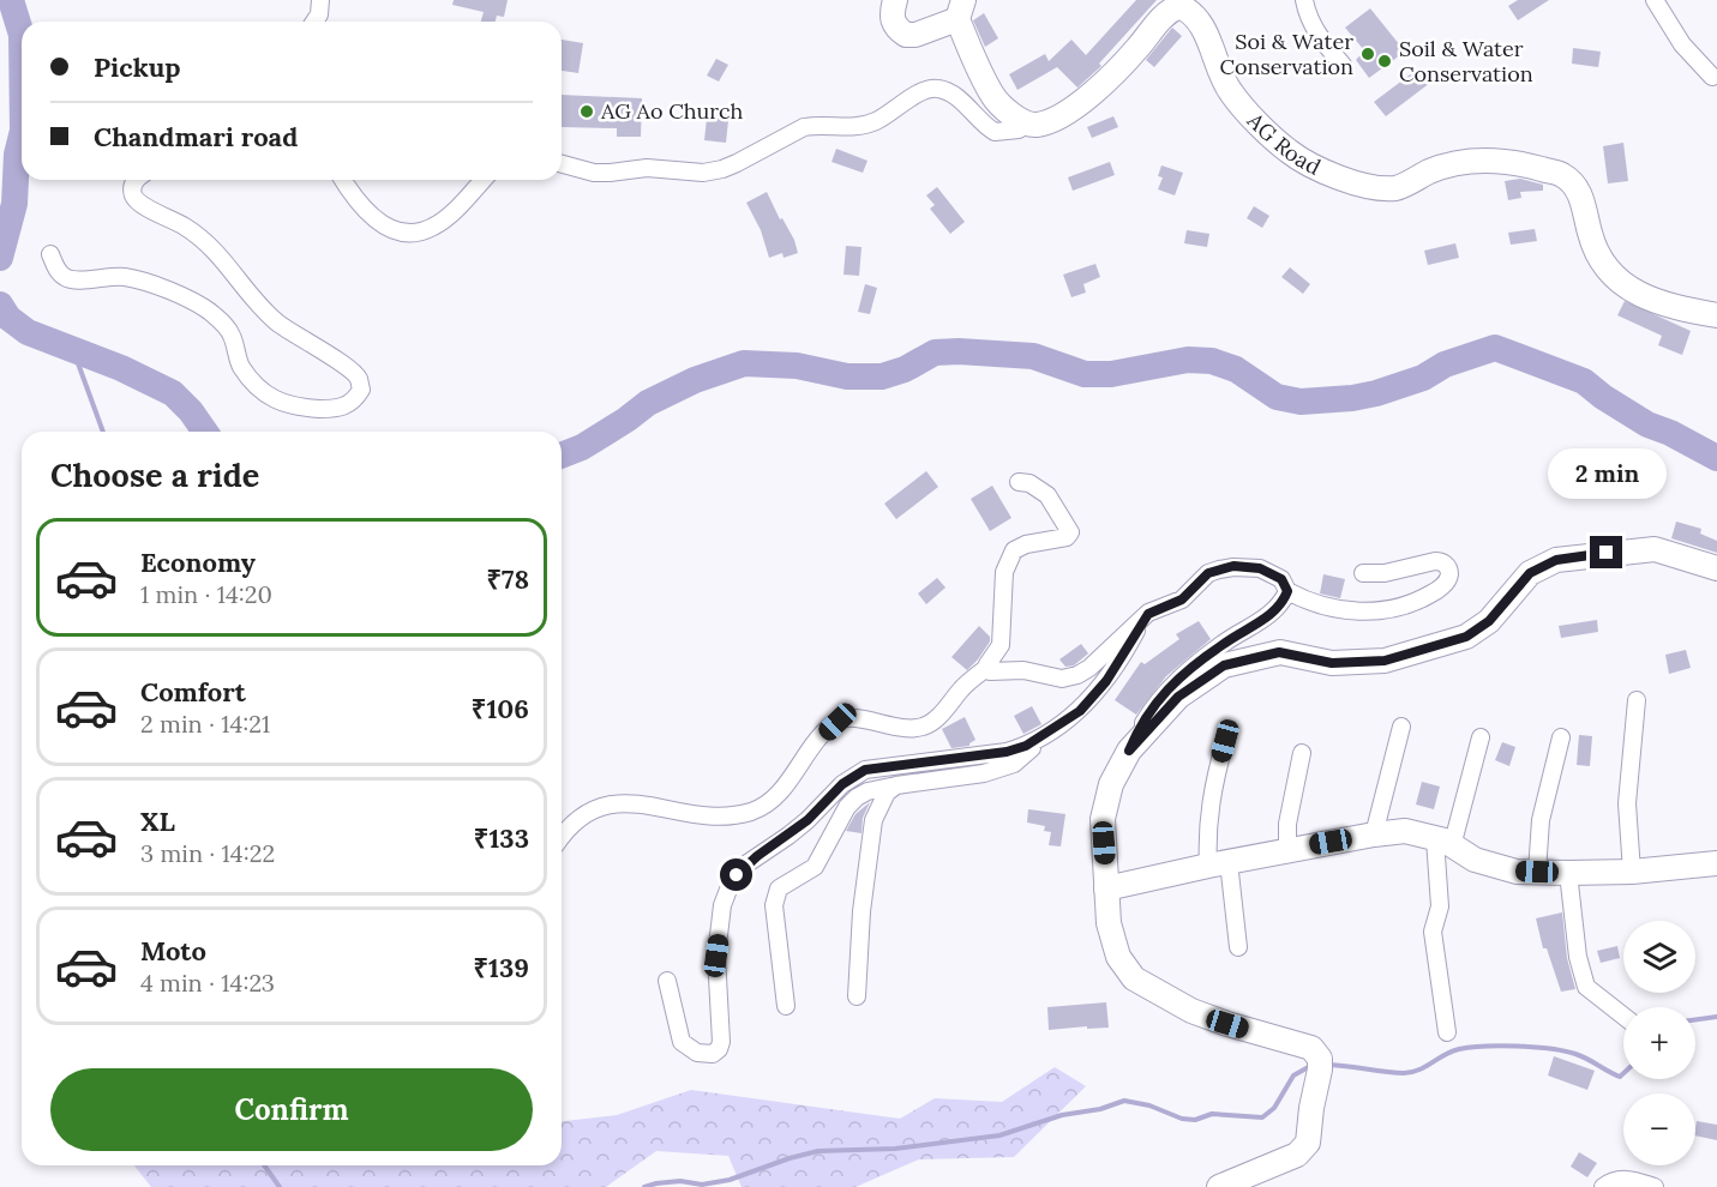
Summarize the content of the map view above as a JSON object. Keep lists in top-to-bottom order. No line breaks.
{"streets":{"main road":["AG Road"]},"places":["Soi & Water Conservation","Soil & Water Conservation","AG Ao Church"],"page":{"banner":["Pickup","Chandmari road"],"heading":"Choose a ride","bubble":"2 min","list":[{"name":"Economy","note":"1 min · 14:20","value":"₹78"},{"name":"Comfort","note":"2 min · 14:21","value":"₹106"},{"name":"XL","note":"3 min · 14:22","value":"₹133"},{"name":"Moto","note":"4 min · 14:23","value":"₹139"}],"map_buttons":["+","−"],"buttons":"Confirm"}}
